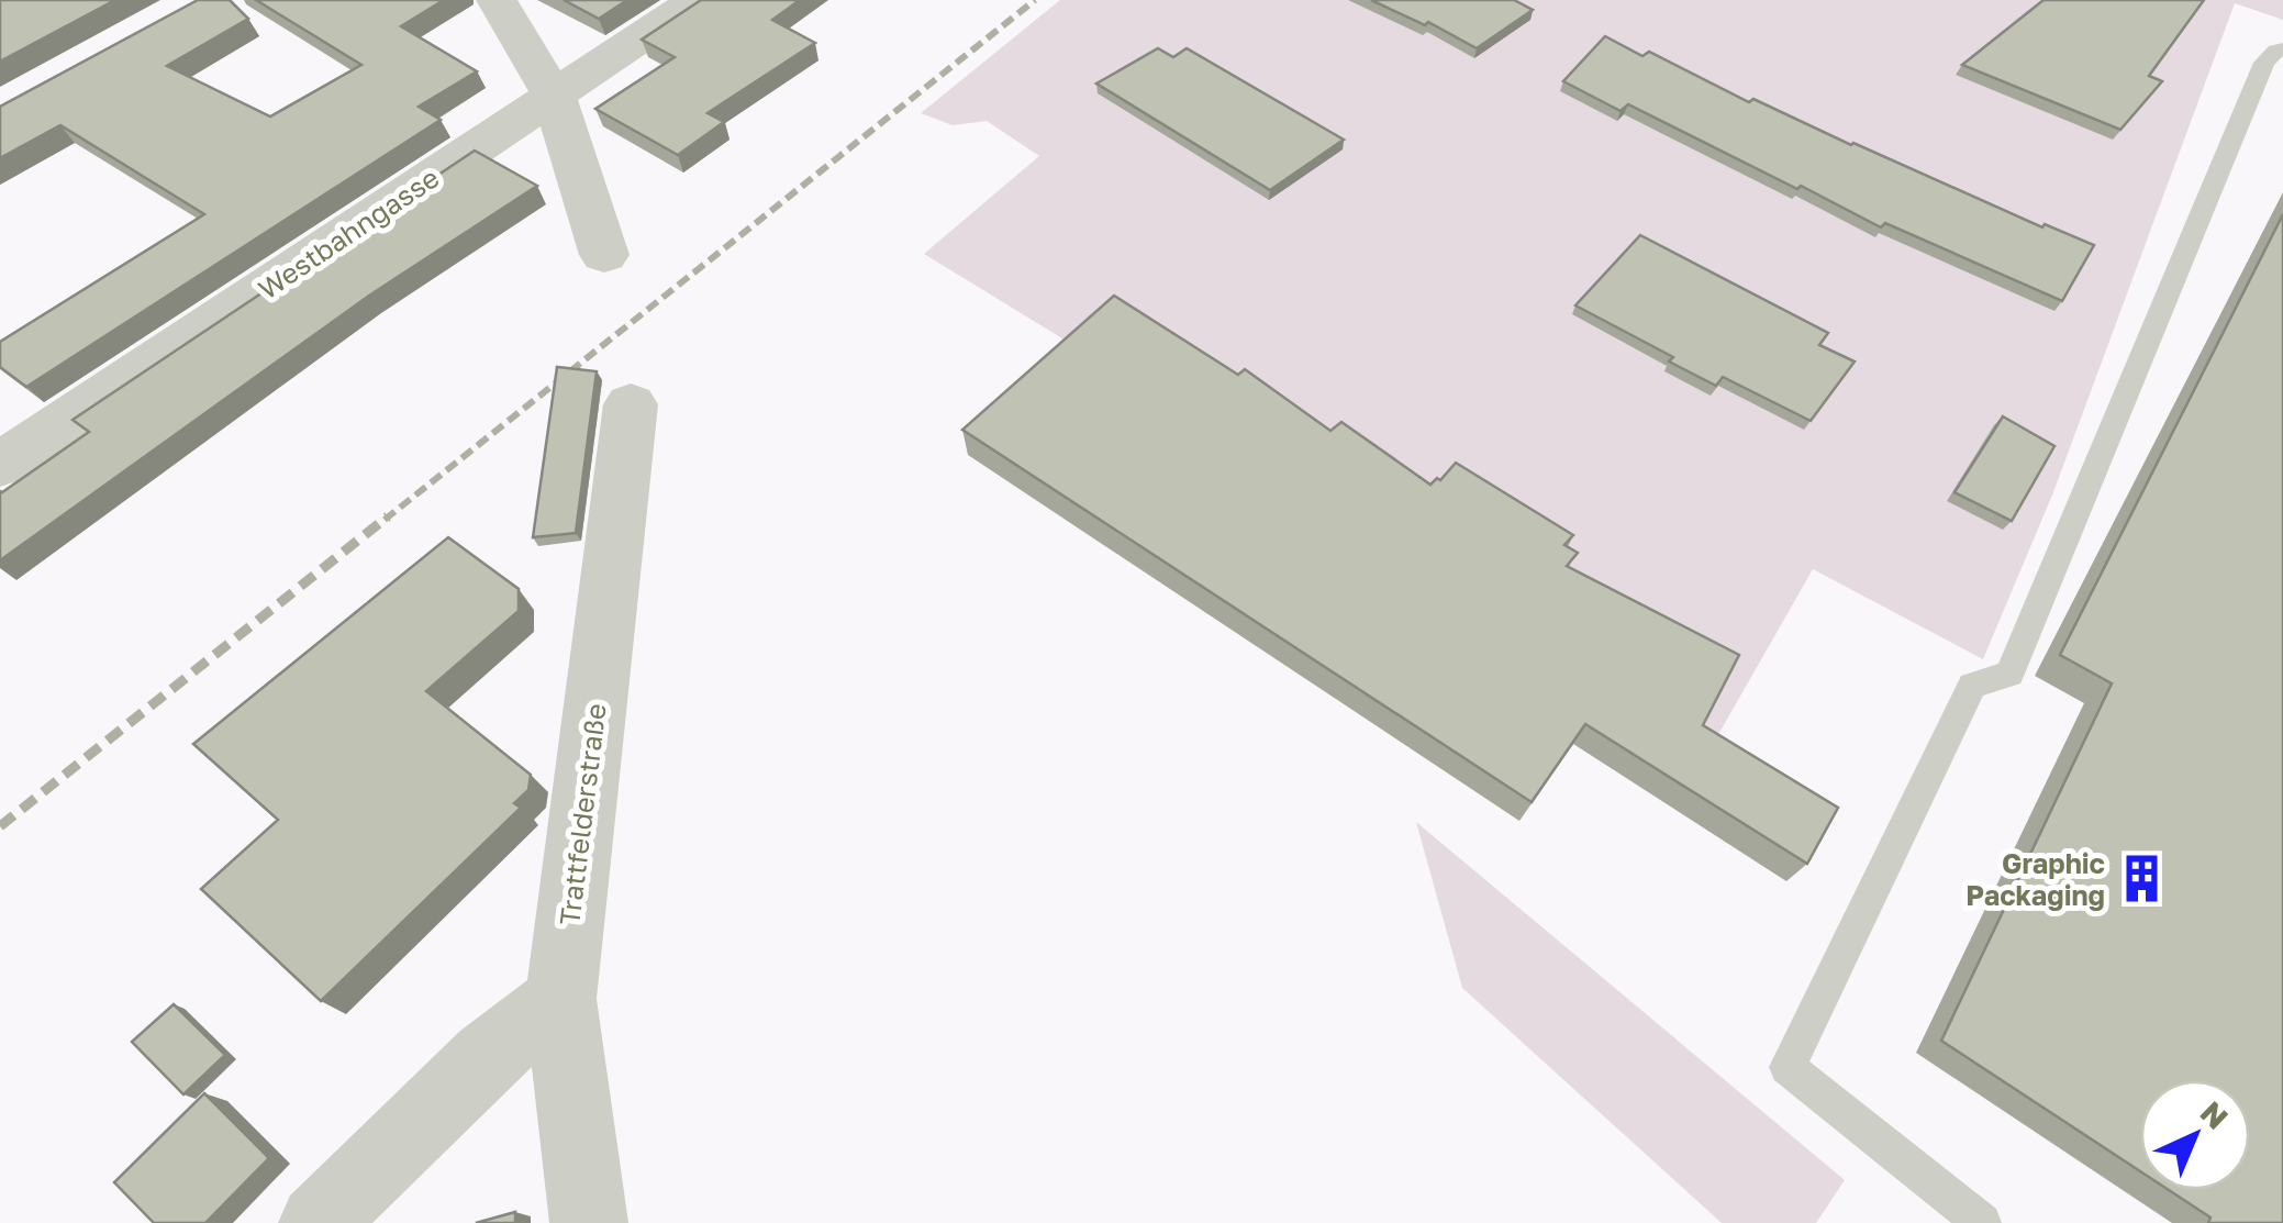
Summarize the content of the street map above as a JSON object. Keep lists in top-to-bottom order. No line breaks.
{"streets":{"street":["Westbahngasse","Trattfelderstraße"]},"places":{"building":["Graphic Packaging"]},"north":"top right"}
